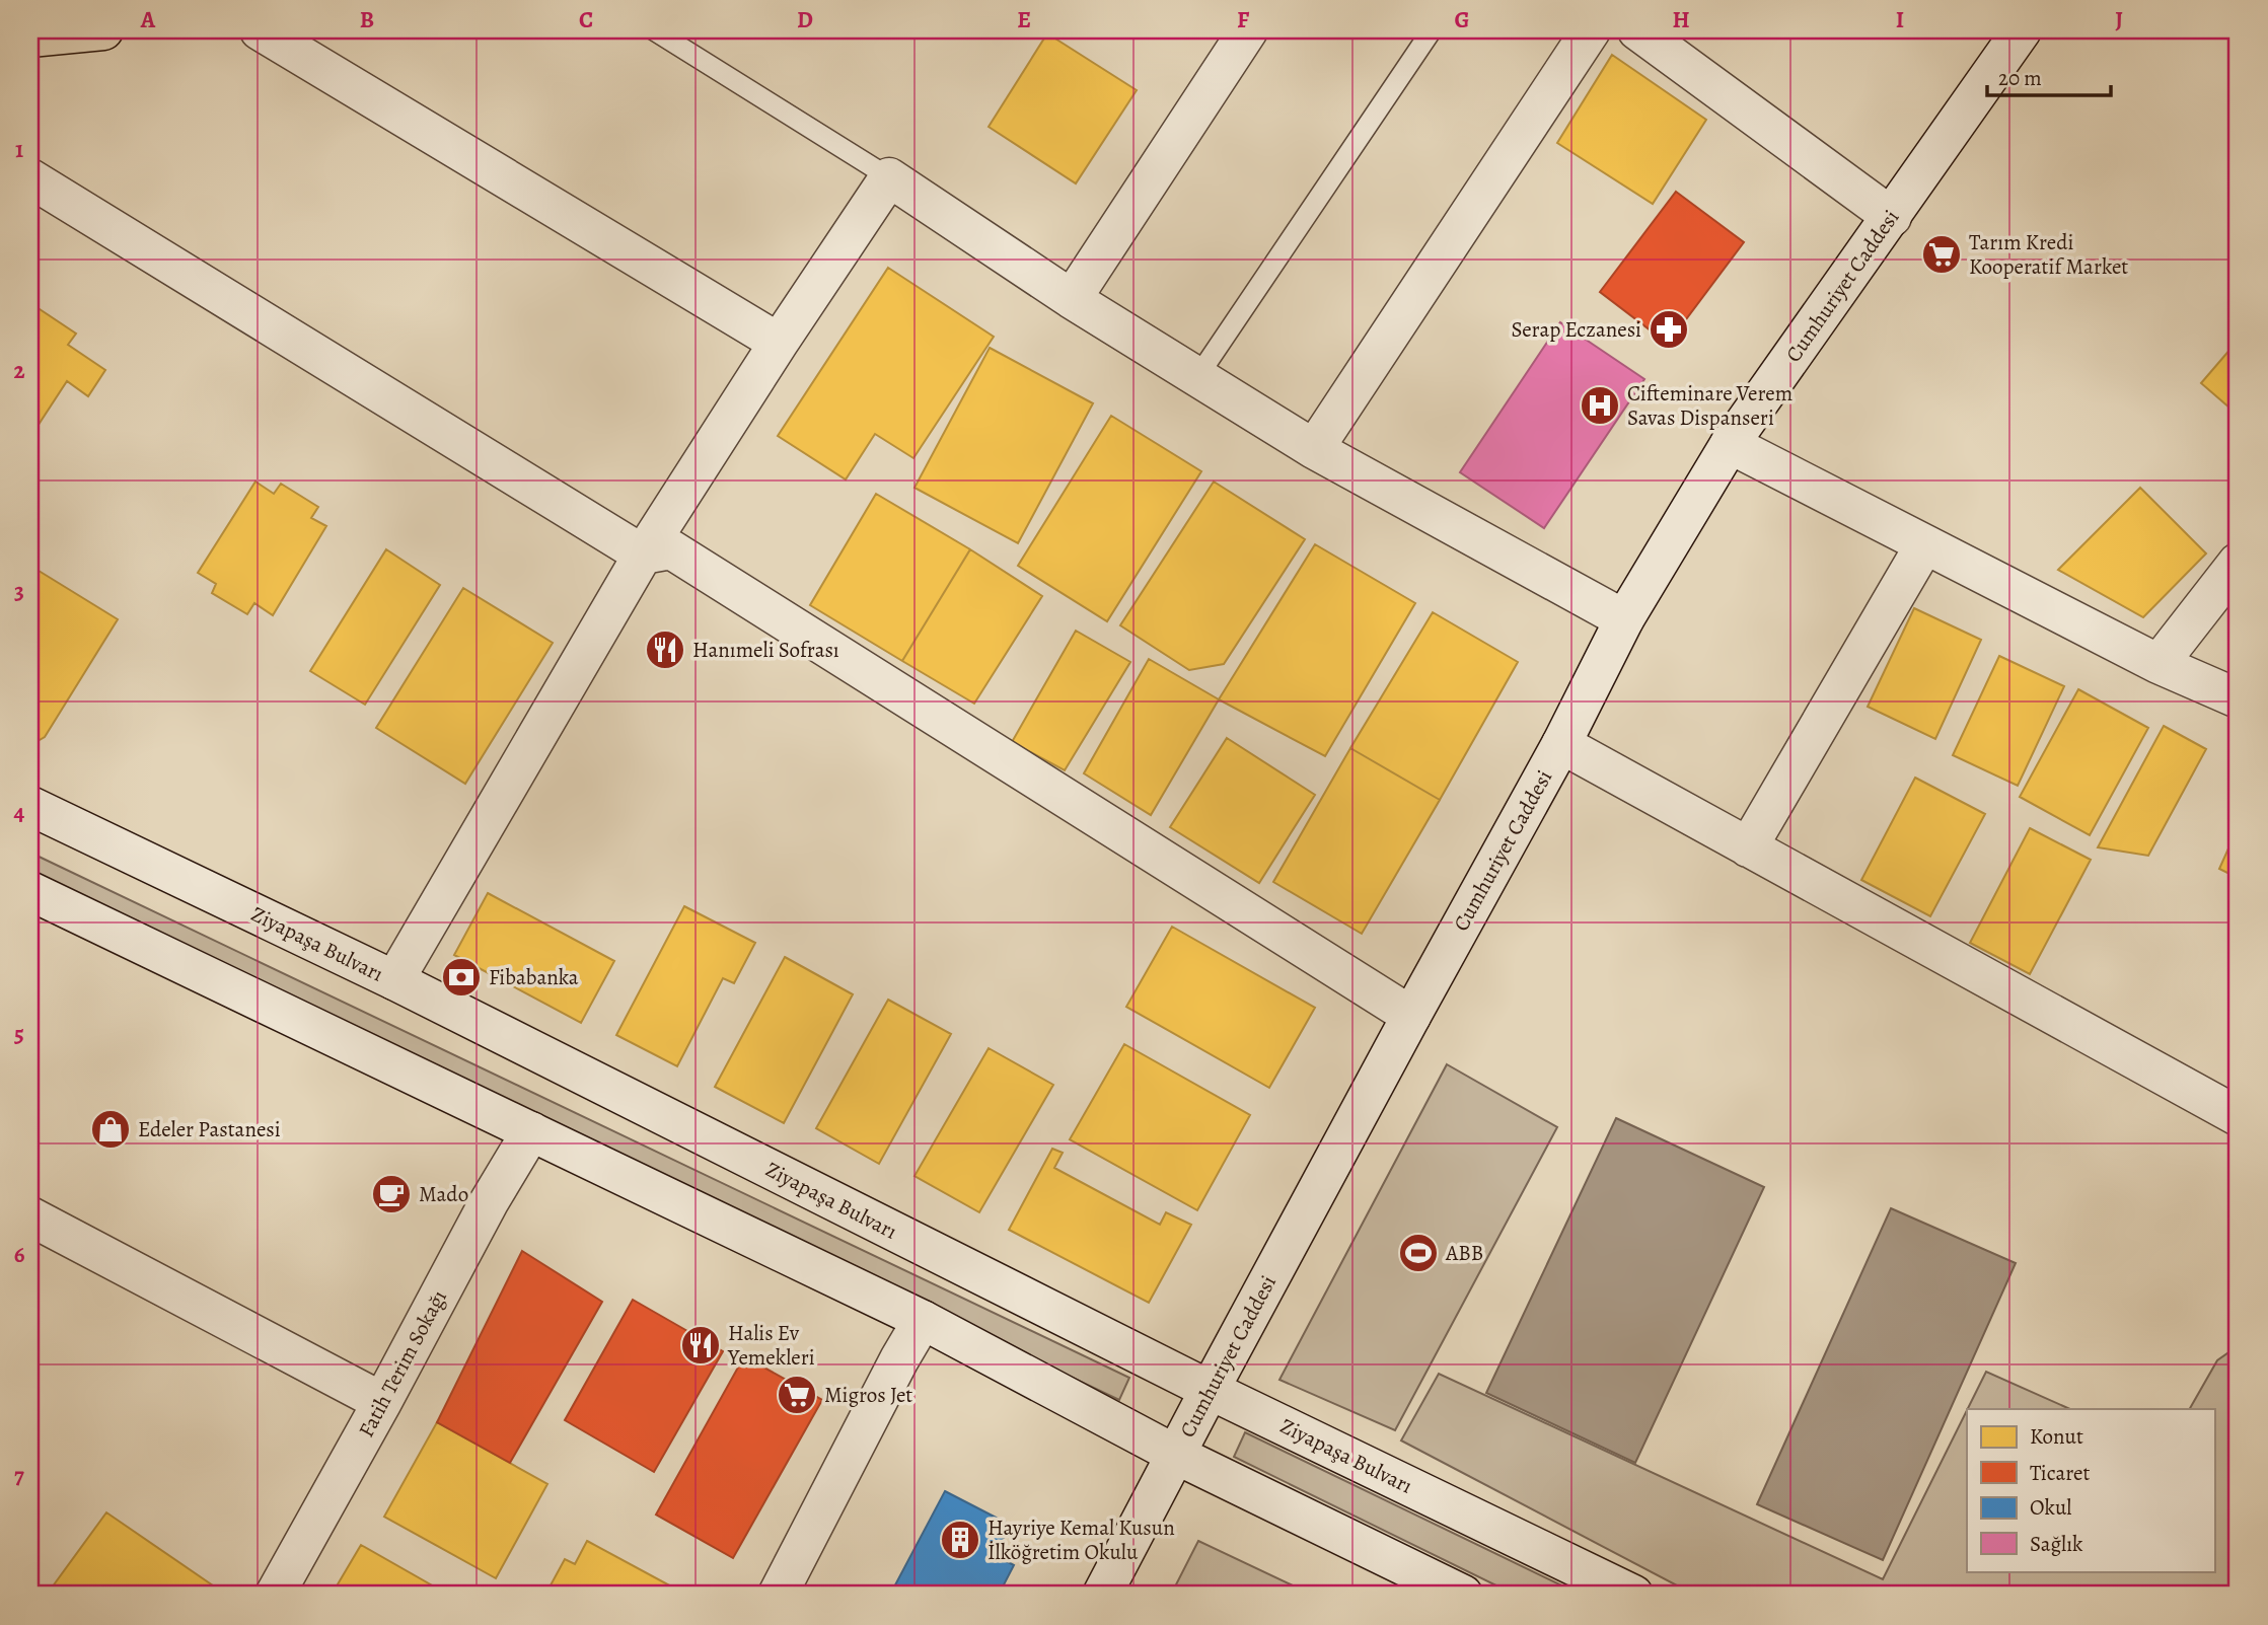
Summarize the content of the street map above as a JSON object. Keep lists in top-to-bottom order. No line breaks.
{"streets":{"street":["Cumhuriyet Caddesi","Ziyapaşa Bulvarı","Fatih Terim Sokağı"]},"crossings":[["Cumhuriyet Caddesi","Ziyapaşa Bulvarı"]],"places":{"supermarket":["Tarım Kredi Kooperatif Market","Migros Jet"],"pharmacy":["Serap Eczanesi"],"hospital":["Cifteminare Verem Savas Dispanseri"],"restaurant":["Hanımeli Sofrası","Halis Ev Yemekleri"],"bank":["Fibabanka"],"shop":["Edeler Pastanesi"],"cafe":["Mado"],"sports":["ABB"],"building":["Hayriye Kemal Kusun İlköğretim Okulu"]},"legend":["Konut","Ticaret","Okul","Sağlık"],"scale_bar":"20 m","grid":{"columns":["A","B","C","D","E","F","G","H","I","J"],"rows":["1","2","3","4","5","6","7"]}}
